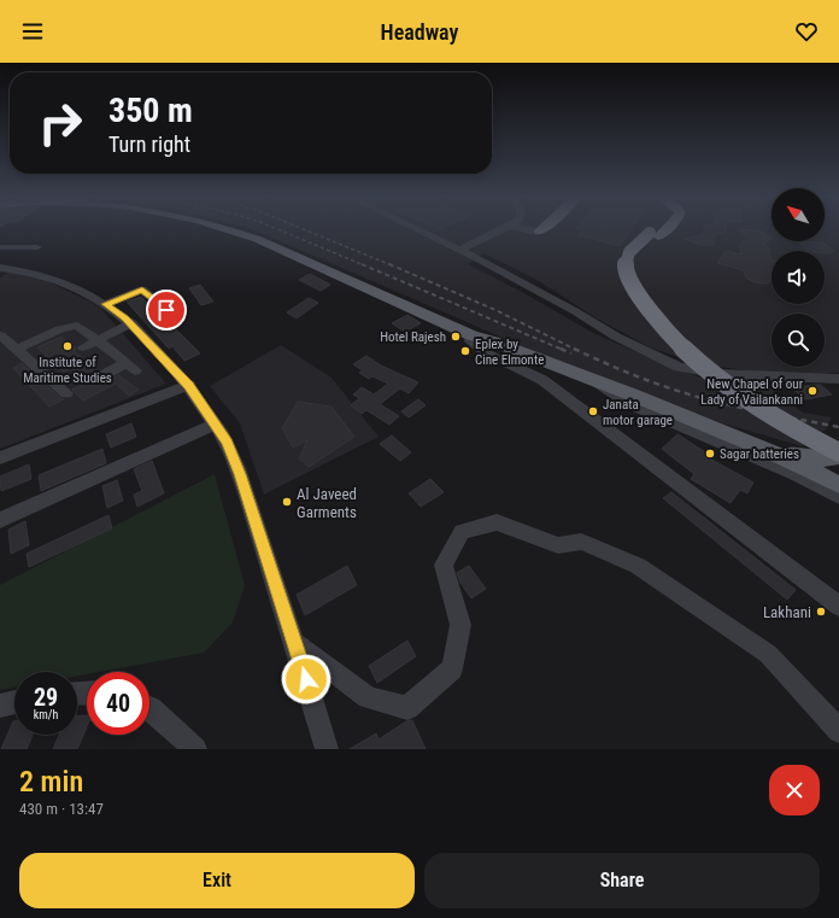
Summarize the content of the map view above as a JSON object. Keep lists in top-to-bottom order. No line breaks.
{"places":["Hotel Rajesh","Institute of Maritime Studies","Eplex by Cine Elmonte","New Chapel of our Lady of Vailankanni","Janata motor garage","Sagar batteries","Al Javeed Garments","Lakhani"],"north":"top left","page":{"header":"Headway","turn":["350 m","Turn right"],"speed":"29 km/h","limit":"40","heading":["2 min","430 m · 13:47"],"buttons":["Exit","Share"]}}
